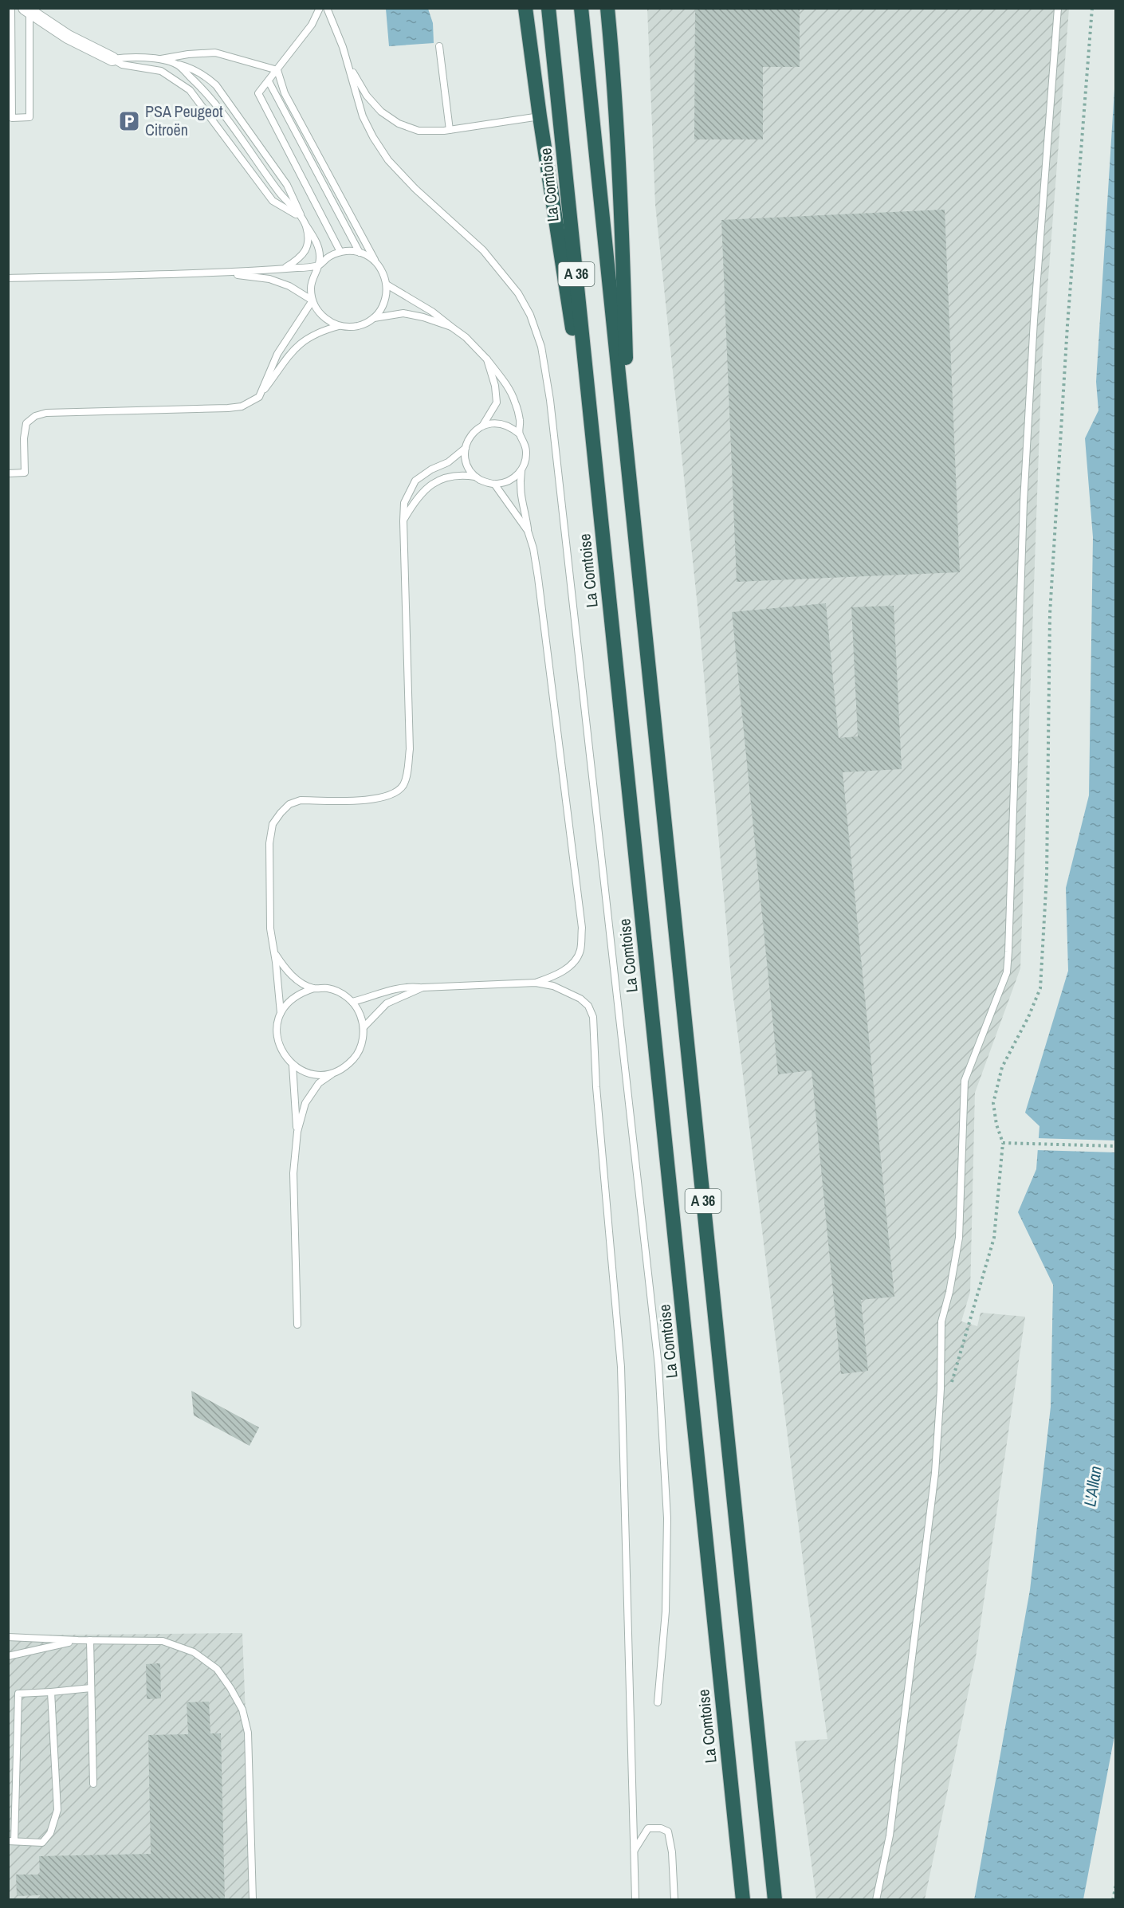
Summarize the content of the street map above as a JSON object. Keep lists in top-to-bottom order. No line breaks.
{"streets":{"highway":["La Comtoise","A 36"]},"water":["L'Allan"],"places":{"parking":["PSA Peugeot Citroën"]}}
